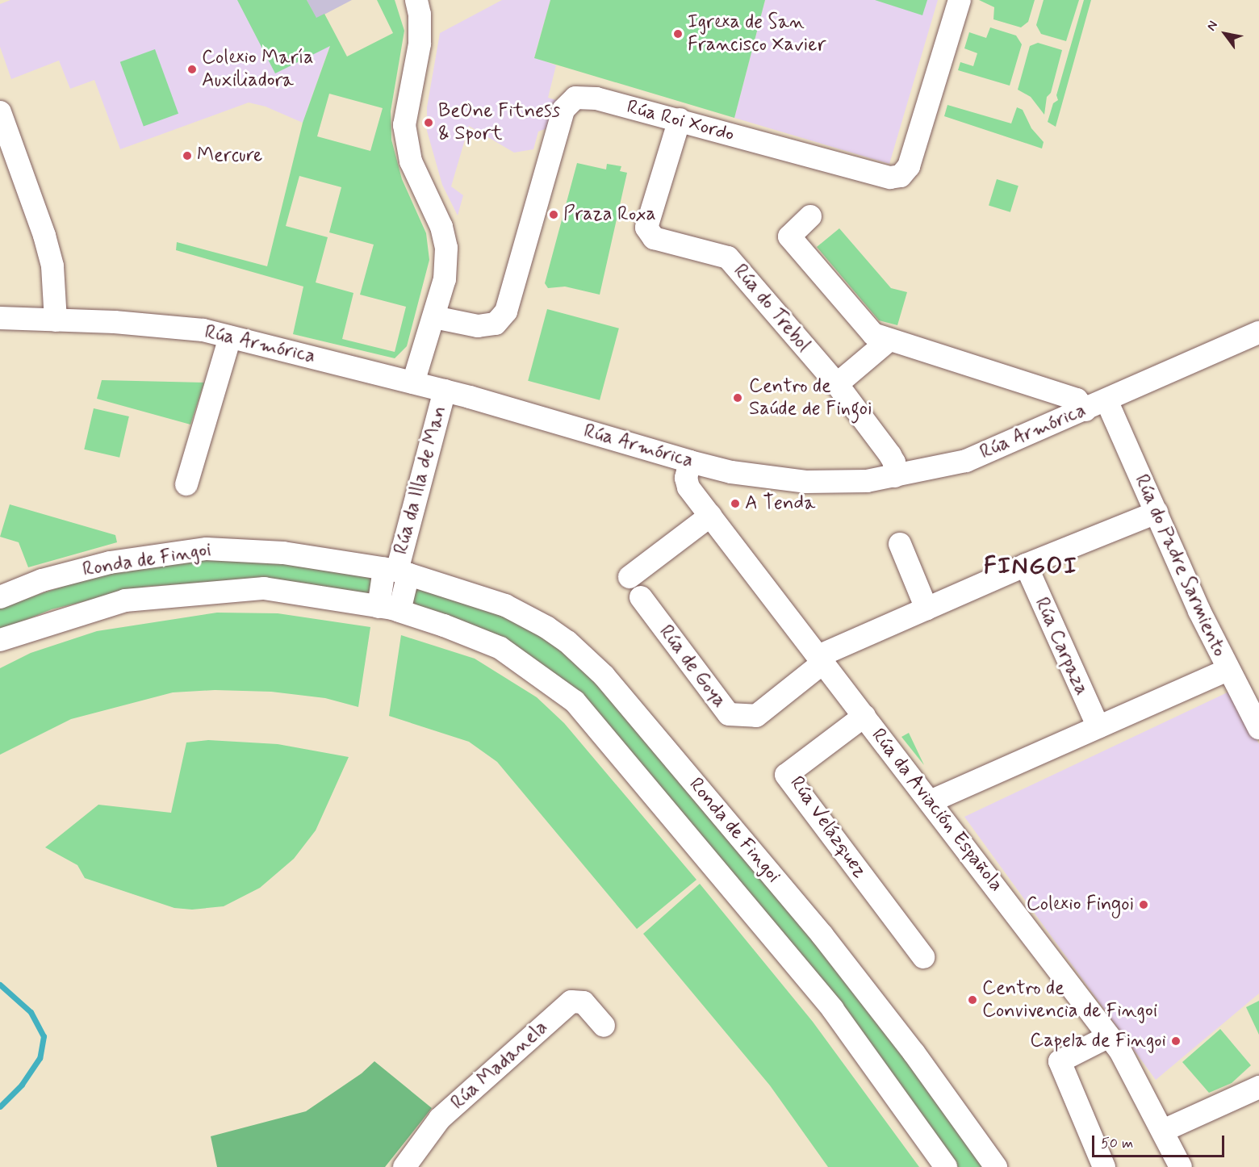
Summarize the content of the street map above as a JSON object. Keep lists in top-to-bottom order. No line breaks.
{"streets":{"street":["Rúa Roi Xordo","Rúa do Trebol","Rúa Armórica","Rúa da Illa de Man","Ronda de Fingoi","Rúa do Padre Sarmiento","Rúa Carpaza","Rúa de Goya","Rúa da Aviación Española","Rúa Velázquez","Rúa Madanela"]},"crossings":[["Rúa Roi Xordo","Rúa do Trebol"],["Rúa do Trebol","Rúa Armórica"],["Rúa Armórica","Rúa da Illa de Man"],["Rúa Armórica","Rúa do Padre Sarmiento"],["Rúa Armórica","Rúa da Aviación Española"],["Rúa da Illa de Man","Ronda de Fingoi"],["Rúa do Padre Sarmiento","Rúa de Goya"],["Rúa Carpaza","Rúa de Goya"],["Rúa de Goya","Rúa da Aviación Española"],["Rúa da Aviación Española","Rúa Velázquez"]],"districts":["FINGOI"],"places":["Igrexa de San Francisco Xavier","Colexio María Auxiliadora","BeOne Fitness & Sport","Mercure","Praza Roxa","Centro de Saúde de Fingoi","A Tenda","Colexio Fingoi","Centro de Convivencia de Fingoi","Capela de Fingoi"],"scale_bar":"50 m","north":"top left"}
